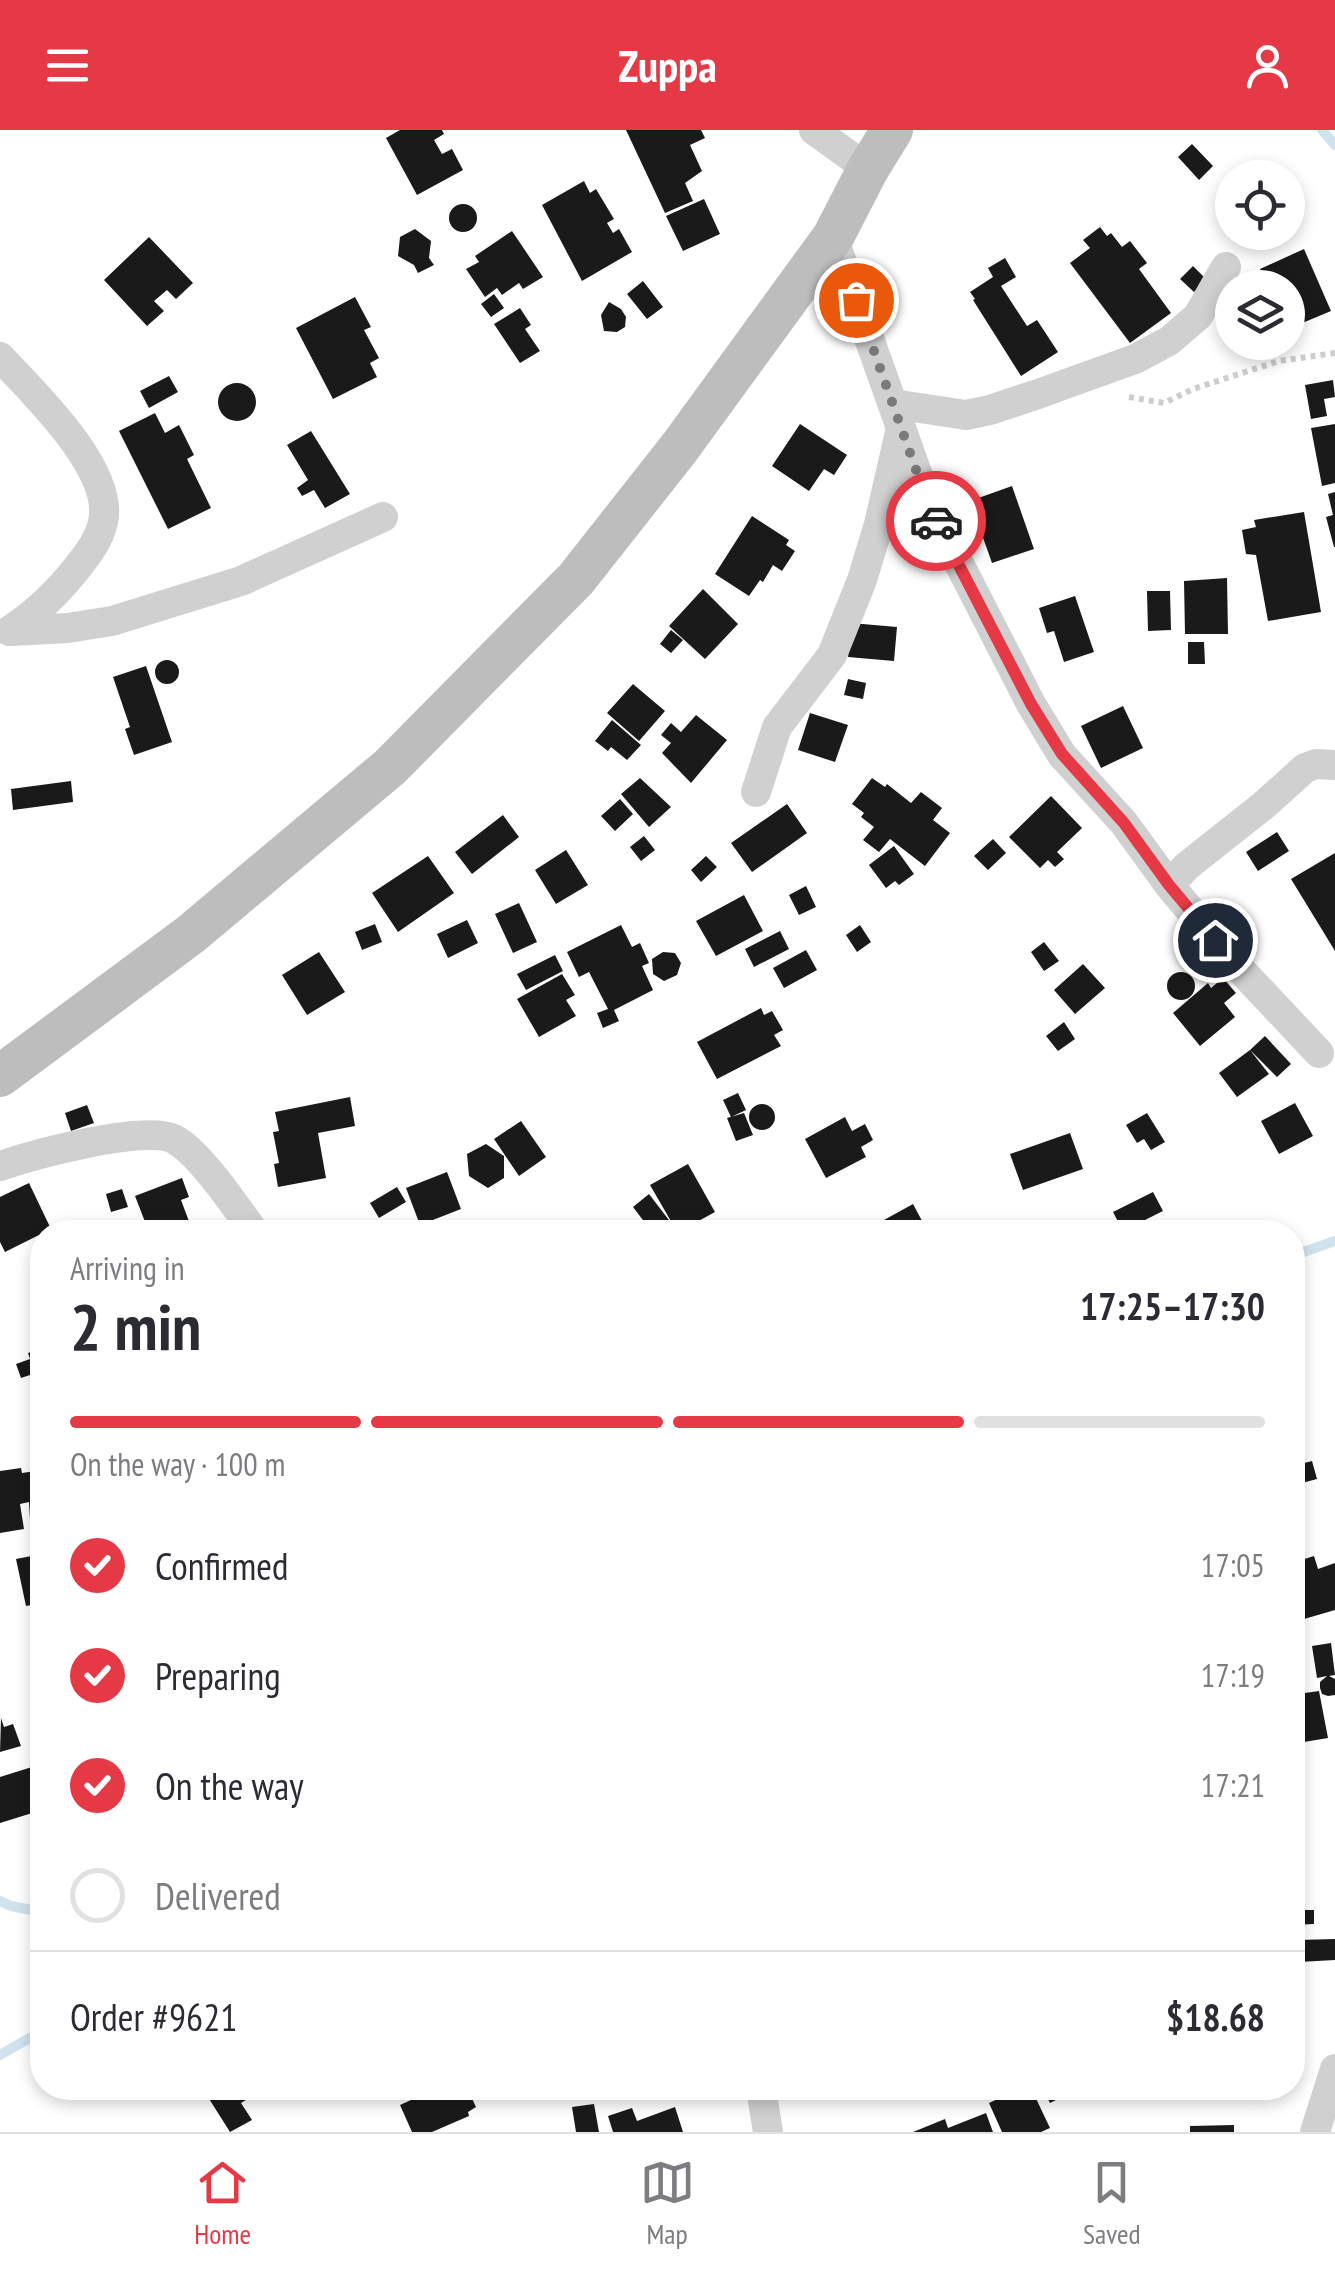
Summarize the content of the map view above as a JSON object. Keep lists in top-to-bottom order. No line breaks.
{"page":{"header":"Zuppa","heading":["2 min","Arriving in","17:25–17:30"],"panel":["Order #9621","$18.68"],"bar":"On the way · 100 m","list":[["Confirmed","17:05"],["Preparing","17:19"],["On the way","17:21"],"Delivered"],"tabs":["Home","Map","Saved"]}}
